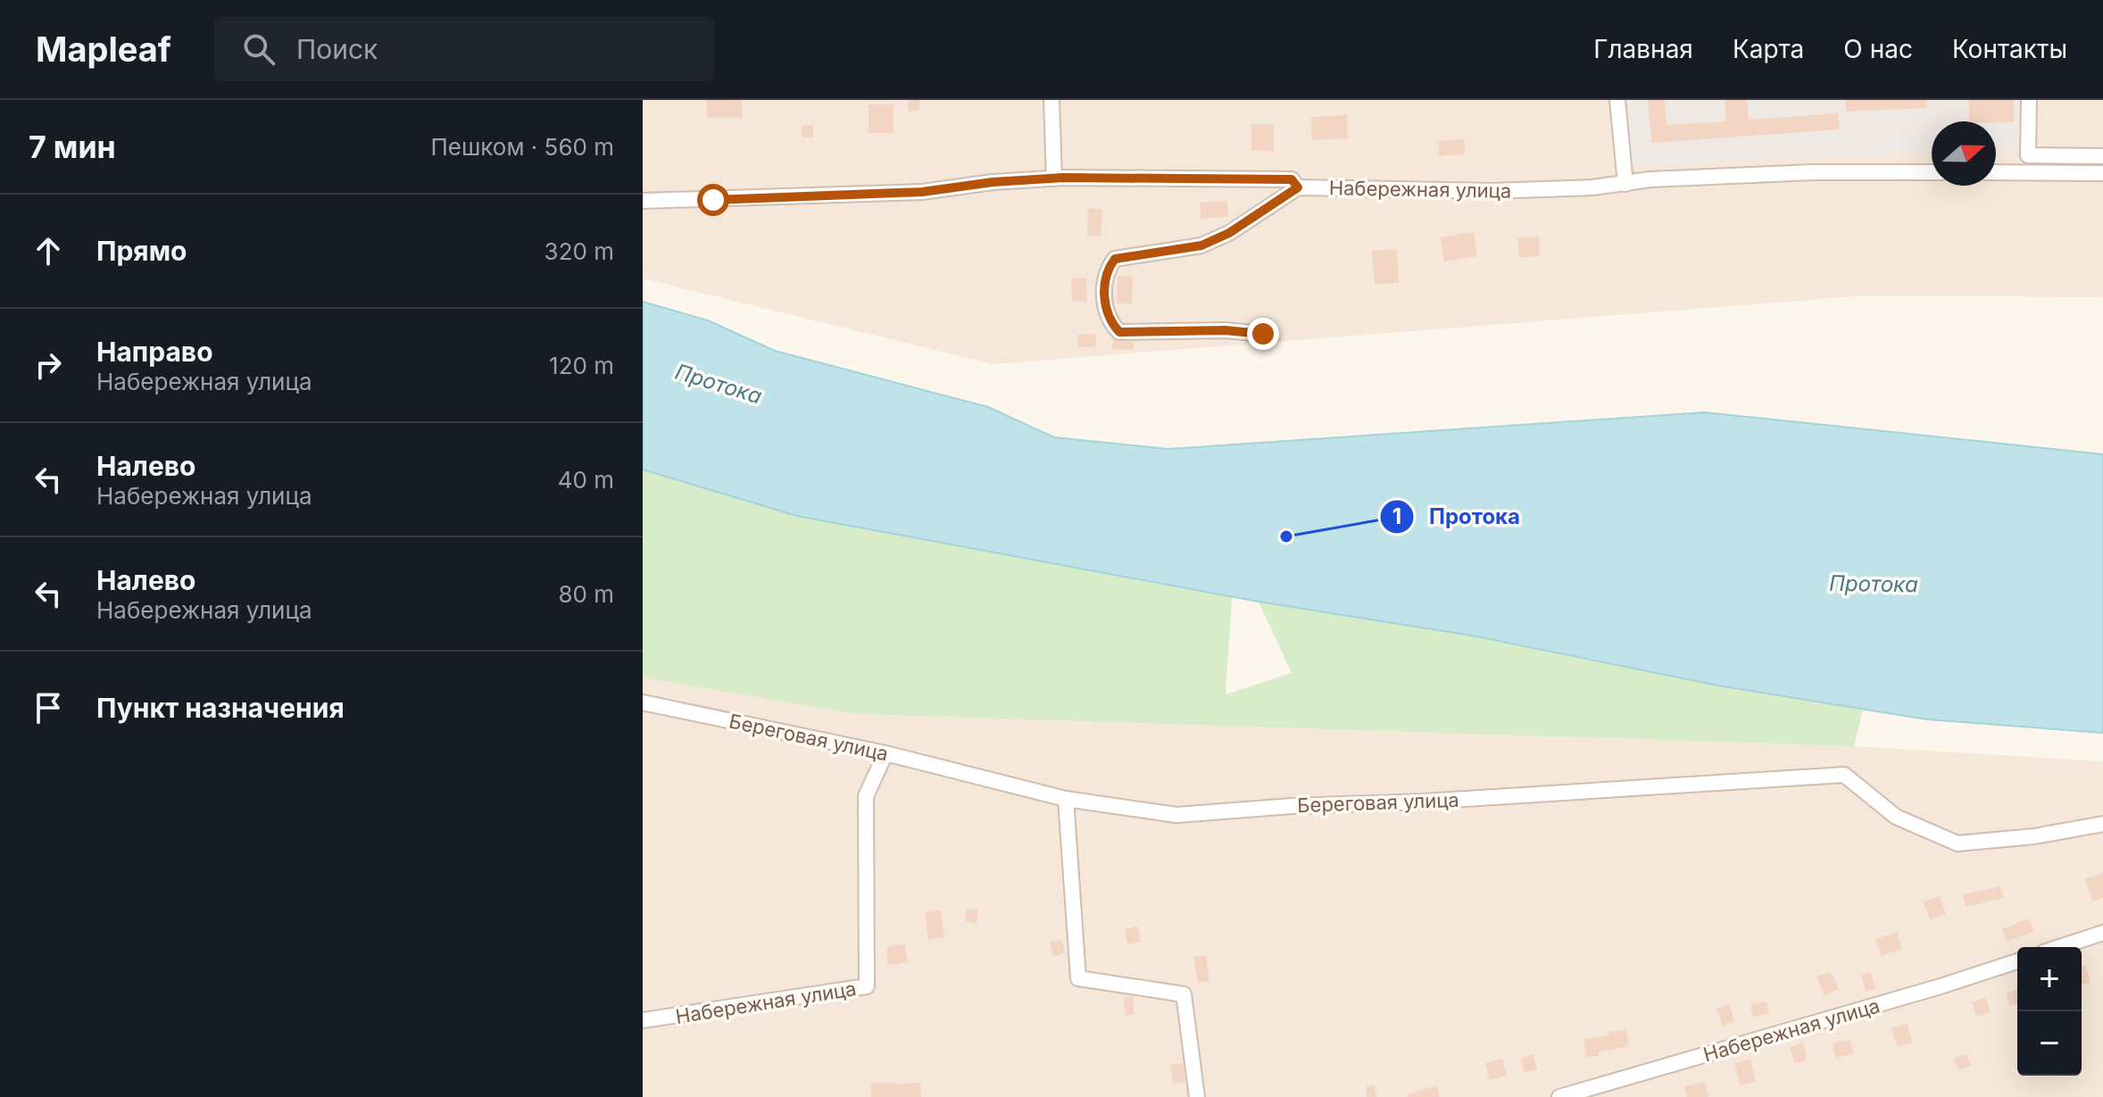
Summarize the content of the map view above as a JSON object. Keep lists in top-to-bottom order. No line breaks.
{"streets":{"street":["Набережная улица","Береговая улица"]},"crossings":[["Набережная улица","Береговая улица"]],"water":["Протока"],"places":["Протока"],"north":"right","page":{"header":"Mapleaf","search":"Поиск","nav":["Главная","Карта","О нас","Контакты"],"heading":["7 мин","Пешком · 560 m"],"list":[["Прямо","320 m"],["Направо","Набережная улица","120 m"],["Налево","Набережная улица","40 m"],["Налево","Набережная улица","80 m"],"Пункт назначения"],"map_buttons":["+","−"]}}
